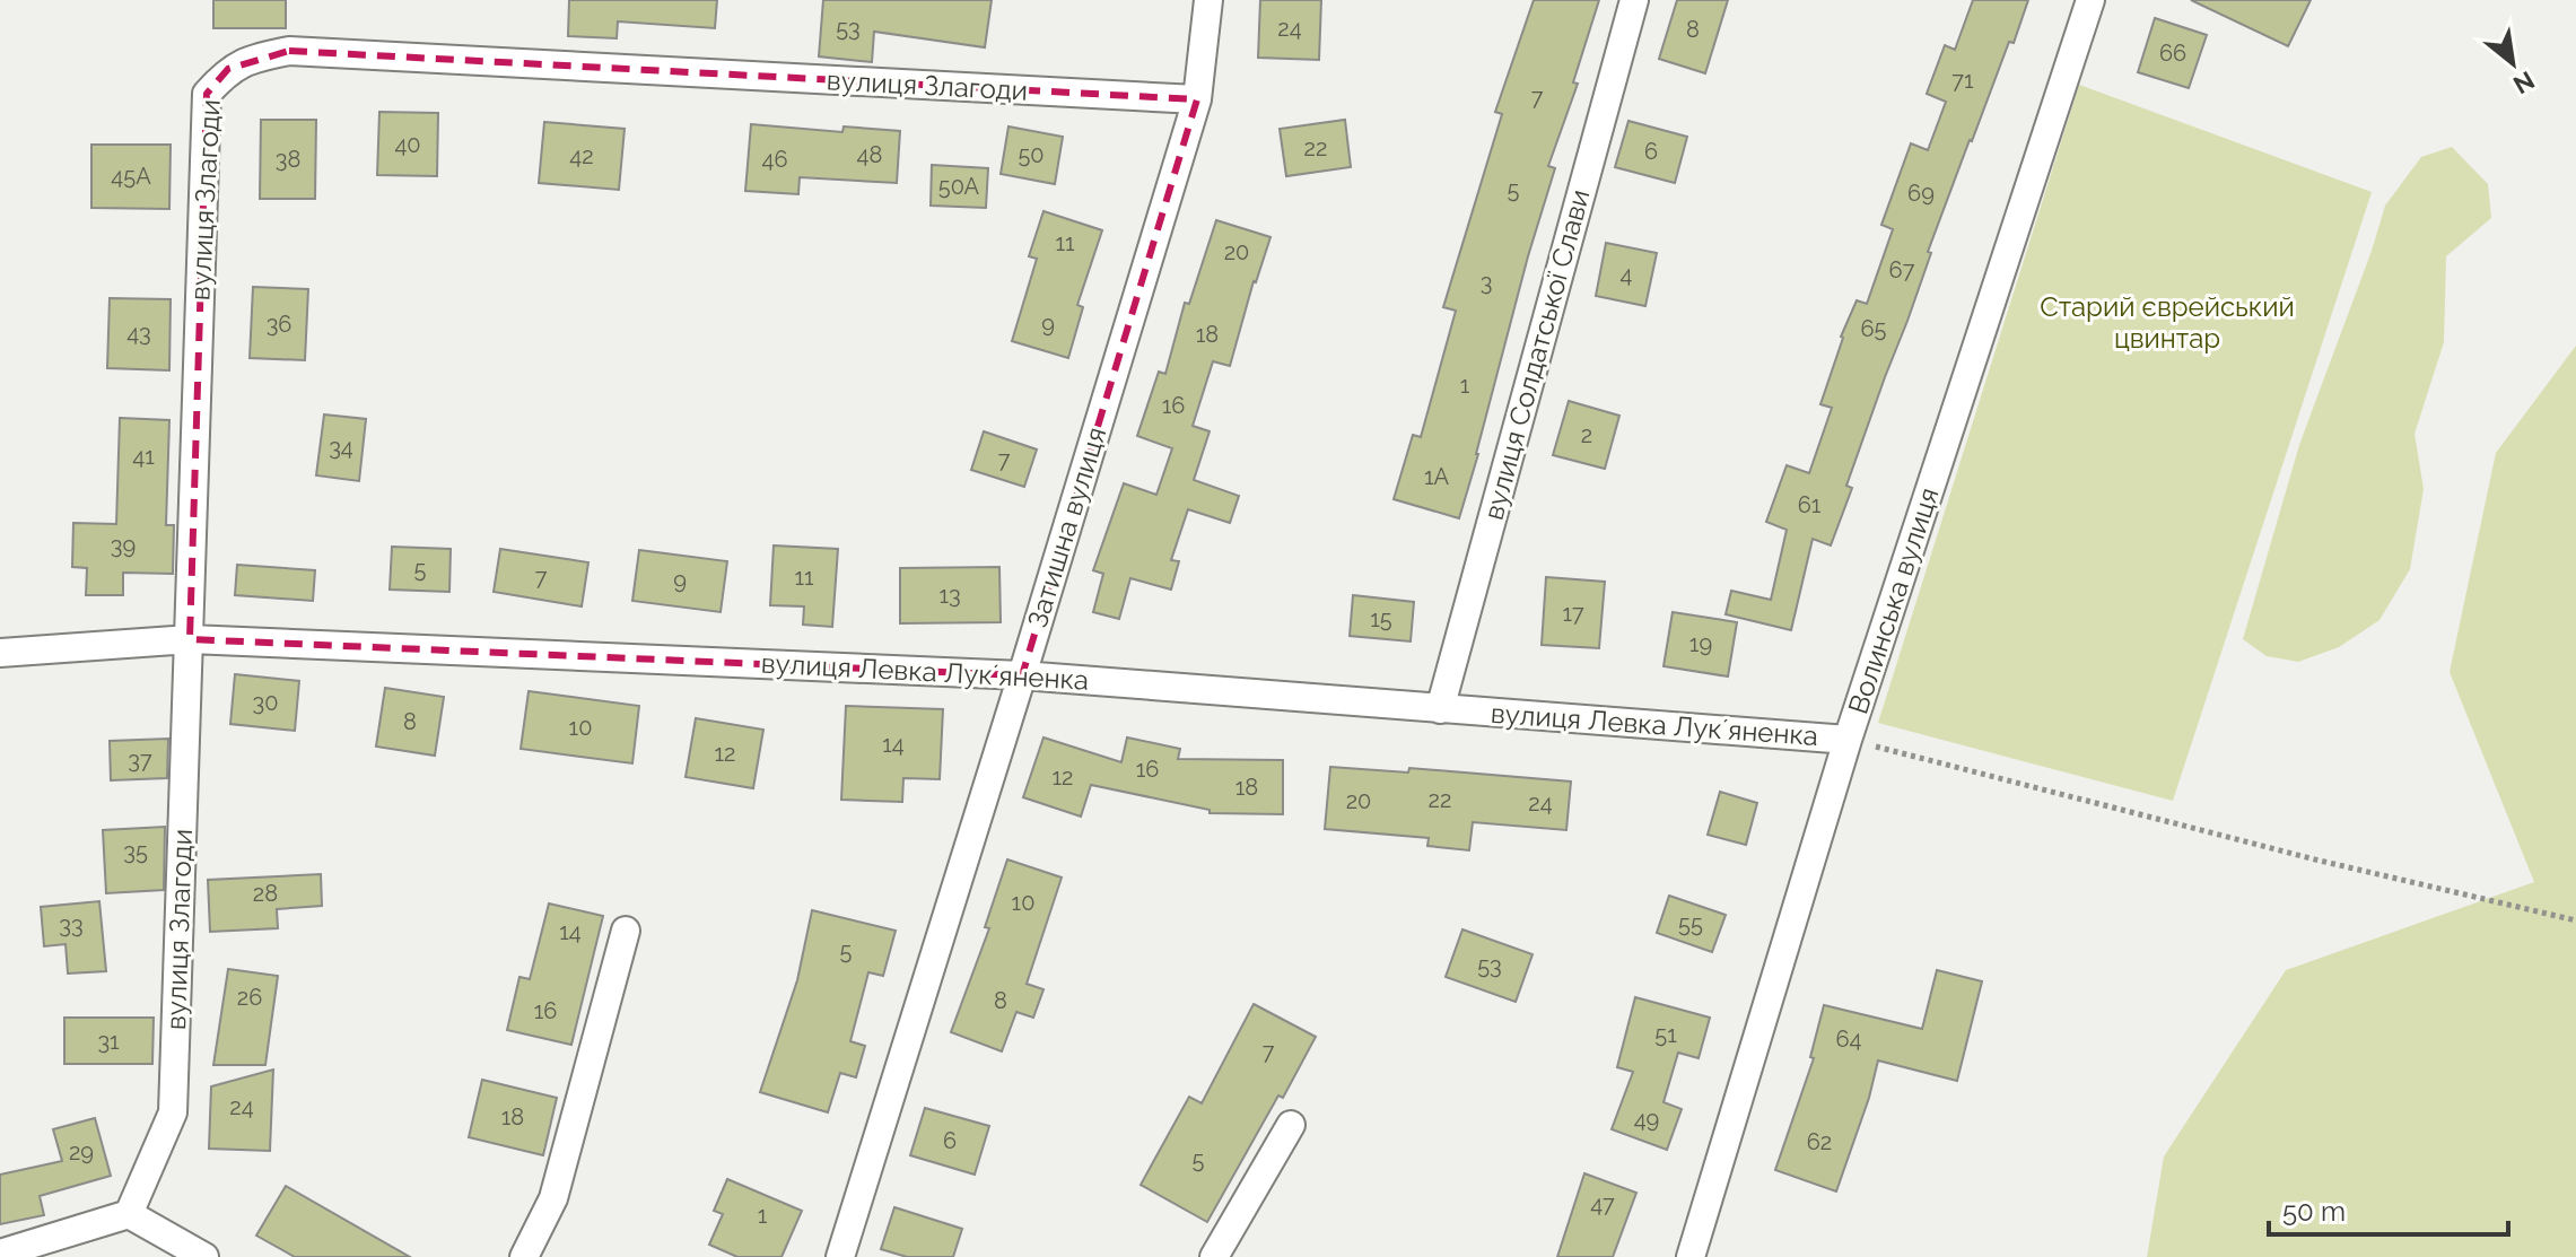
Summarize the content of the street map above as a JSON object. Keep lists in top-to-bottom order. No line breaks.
{"streets":{"street":["вулиця Злагоди","вулиця Солдатської Слави","Затишна вулиця","Волинська вулиця","вулиця Левка Лукʼяненка"]},"crossings":[["вулиця Злагоди","Затишна вулиця"],["вулиця Злагоди","вулиця Левка Лукʼяненка"],["вулиця Солдатської Слави","вулиця Левка Лукʼяненка"],["Затишна вулиця","вулиця Левка Лукʼяненка"],["Волинська вулиця","вулиця Левка Лукʼяненка"]],"parks":["Старий єврейський цвинтар"],"house_numbers":["53","24","8","66","71","7","40","22","6","48","50","42","38","46","45А","50А","5","69","11","20","67","4","3","36","9","65","43","18","1","16","2","34","41","7","1А","61","39","5","7","11","9","13","17","15","19","30","8","10","14","12","37","16","12","18","22","20","24","35","28","10","55","33","14","5","53","26","8","16","51","64","31","7","24","18","49","6","62","29","5","47","1"],"scale_bar":"50 m","north":"bottom right"}
